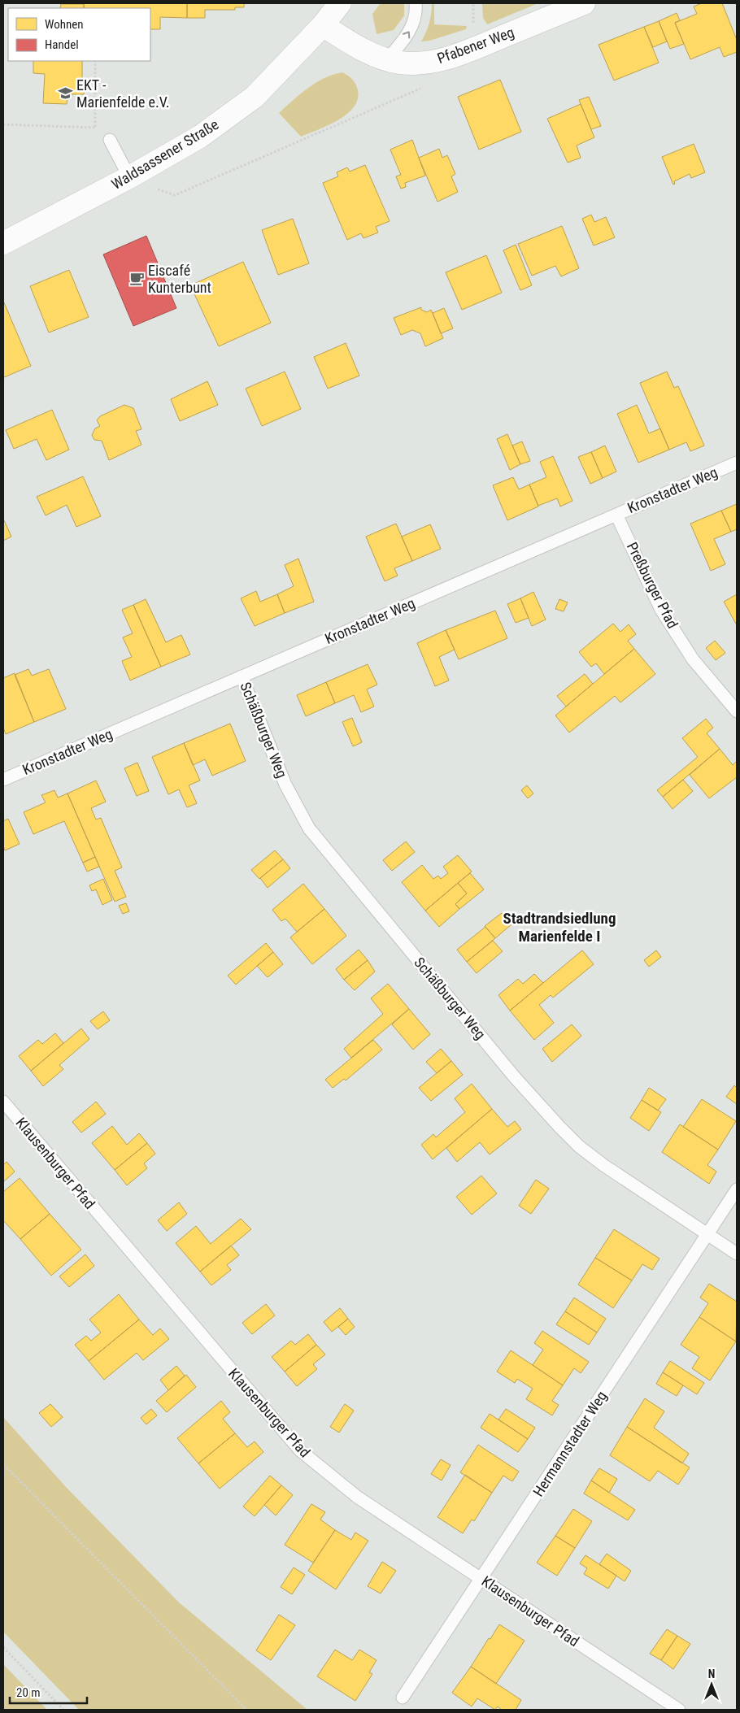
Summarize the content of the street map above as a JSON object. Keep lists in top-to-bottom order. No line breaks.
{"streets":{"street":["Pfabener Weg","Waldsassener Straße"],"lane":["Kronstadter Weg","Preßburger Pfad","Schäßburger Weg","Klausenburger Pfad","Hermannstadter Weg"]},"crossings":[["Pfabener Weg","Waldsassener Straße"],["Kronstadter Weg","Preßburger Pfad"],["Kronstadter Weg","Schäßburger Weg"],["Schäßburger Weg","Hermannstadter Weg"],["Klausenburger Pfad","Hermannstadter Weg"]],"districts":["Stadtrandsiedlung Marienfelde I"],"places":{"school or university":["EKT - Marienfelde e.V."],"cafe":["Eiscafé Kunterbunt"]},"legend":["Wohnen","Handel"],"scale_bar":"20 m","north":"top"}
